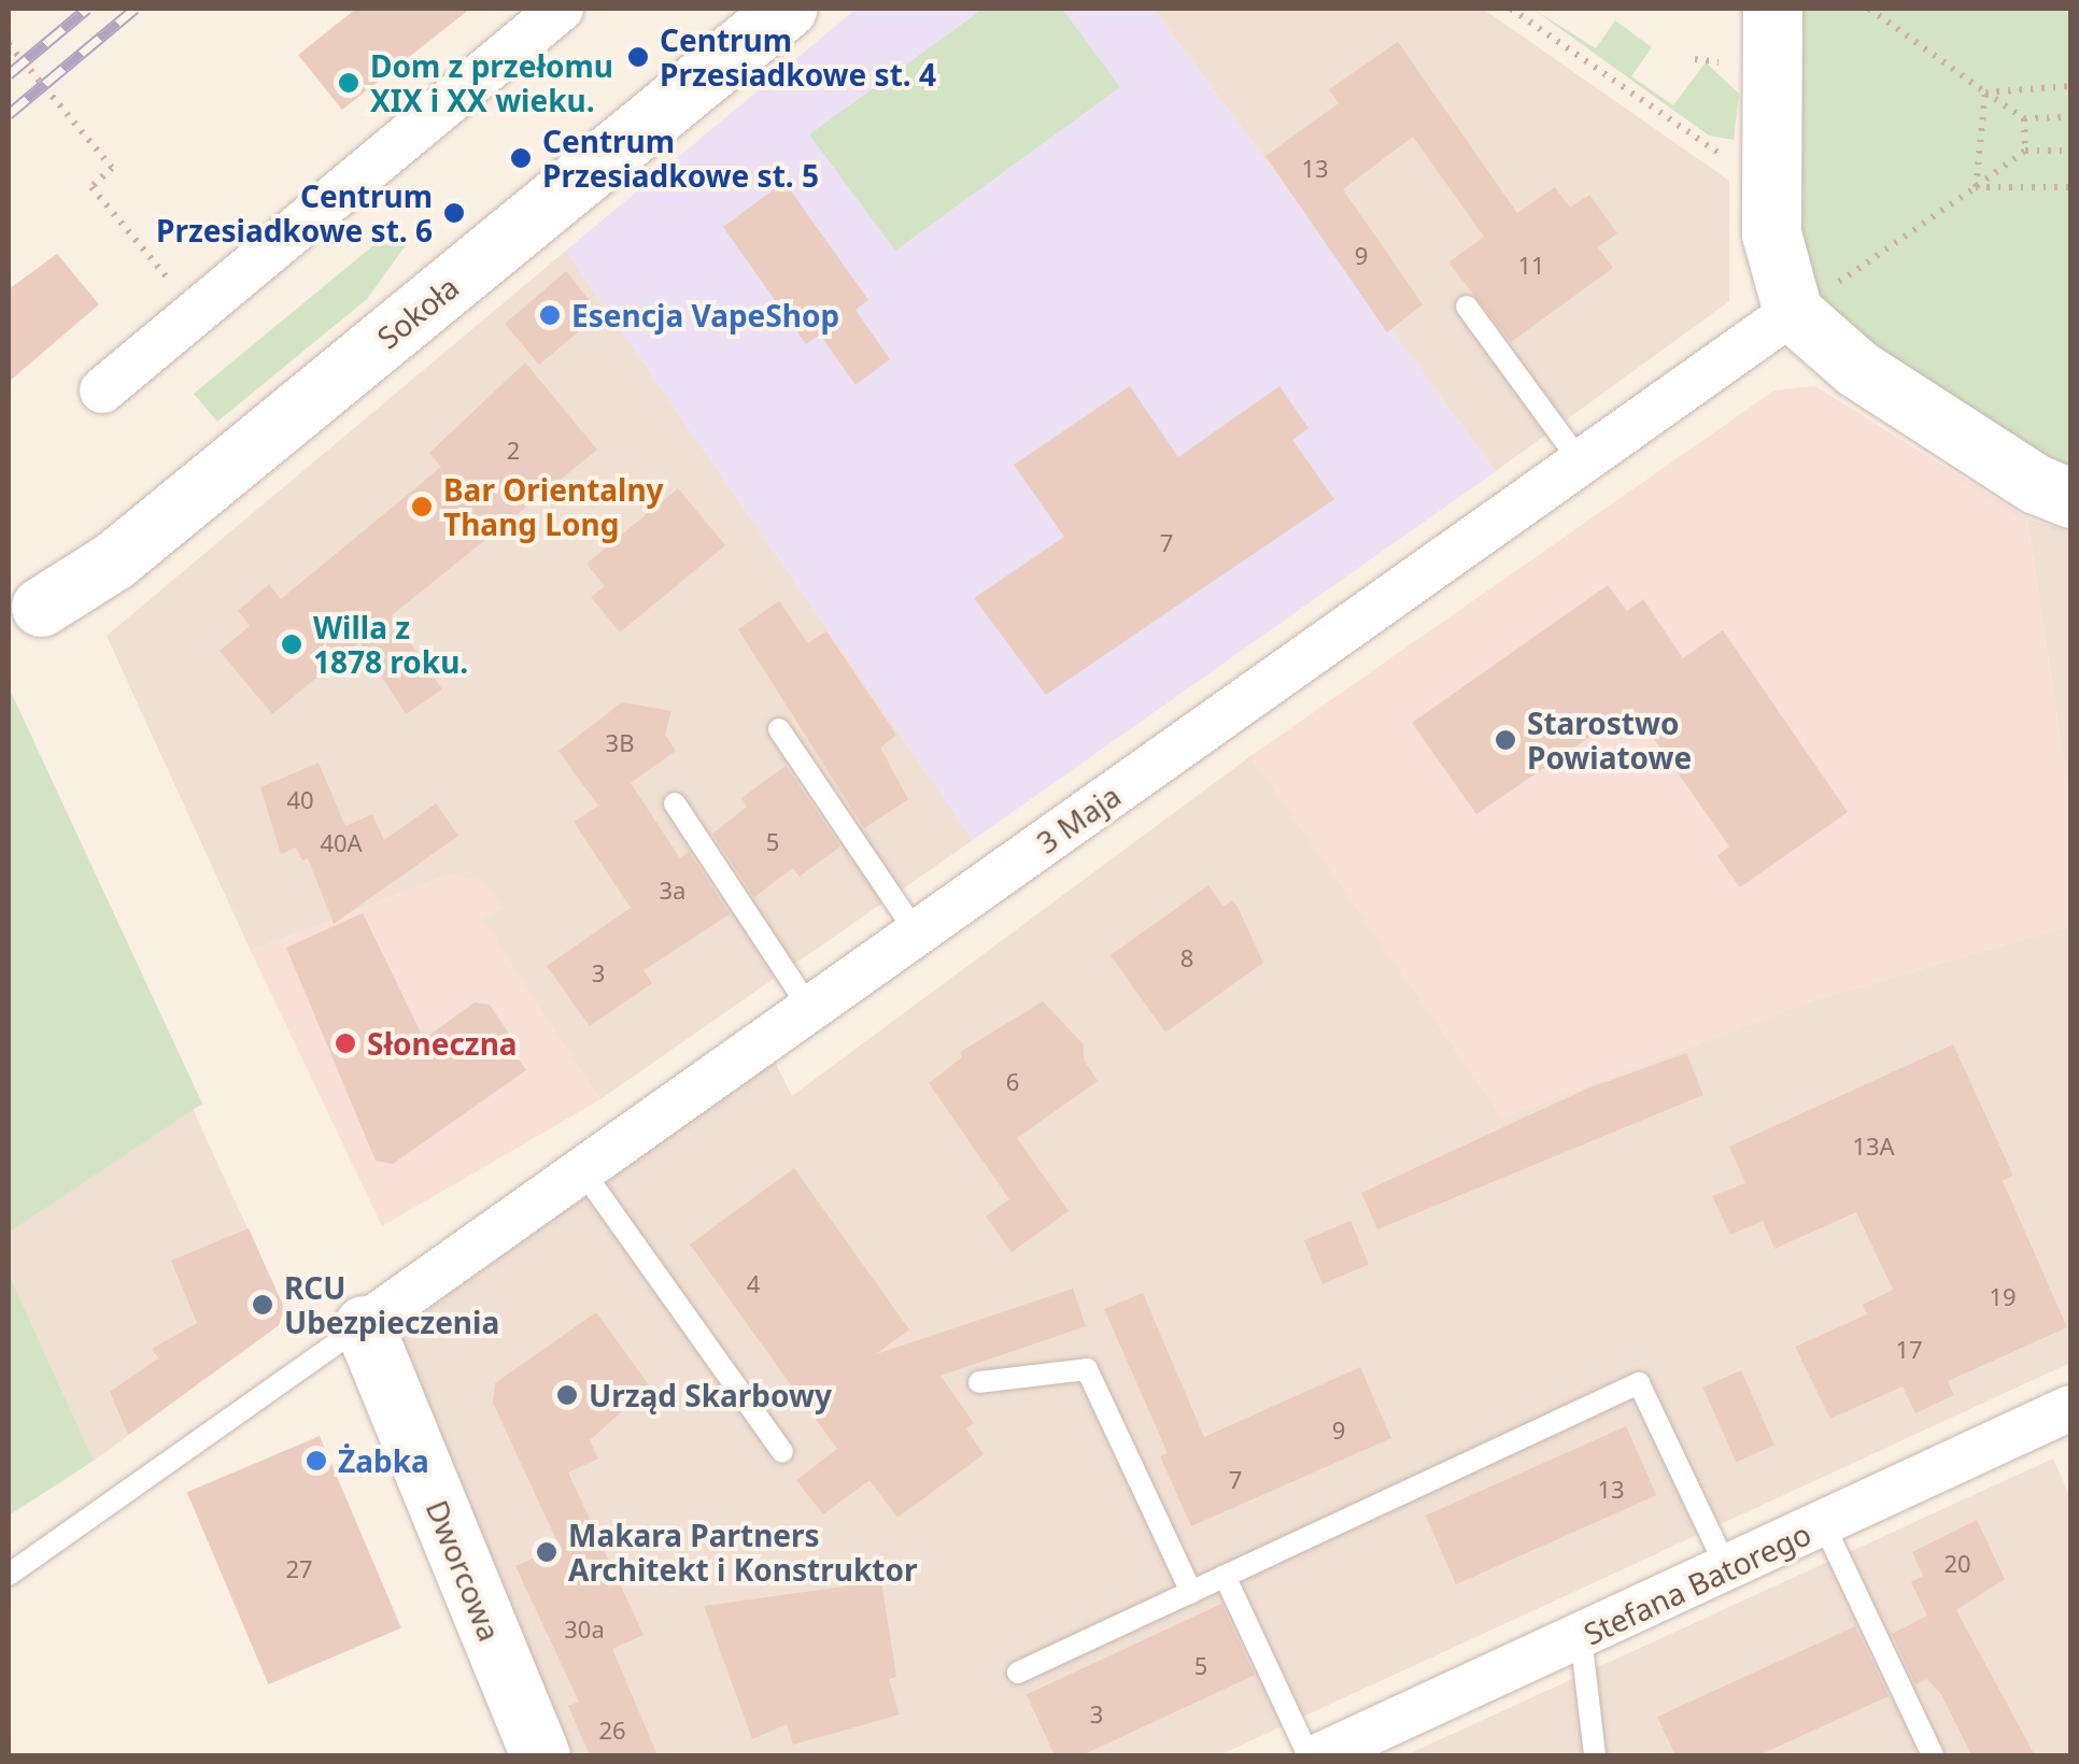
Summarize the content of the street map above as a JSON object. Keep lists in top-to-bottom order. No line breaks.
{"streets":{"street":["Sokoła","3 Maja","Dworcowa","Stefana Batorego"]},"crossings":[["3 Maja","Dworcowa"]],"places":["Centrum Przesiadkowe st. 4","Dom z przełomu XIX i XX wieku.","Centrum Przesiadkowe st. 5","Centrum Przesiadkowe st. 6","Esencja VapeShop","Bar Orientalny Thang Long","Willa z 1878 roku.","Starostwo Powiatowe","Słoneczna","RCU Ubezpieczenia","Urząd Skarbowy","Żabka","Makara Partners Architekt i Konstruktor"],"house_numbers":["13","9","11","2","7","3B","40","5","40A","3a","8","3","6","13A","4","19","17","9","7","13","20","27","30a","5","3","26"]}
